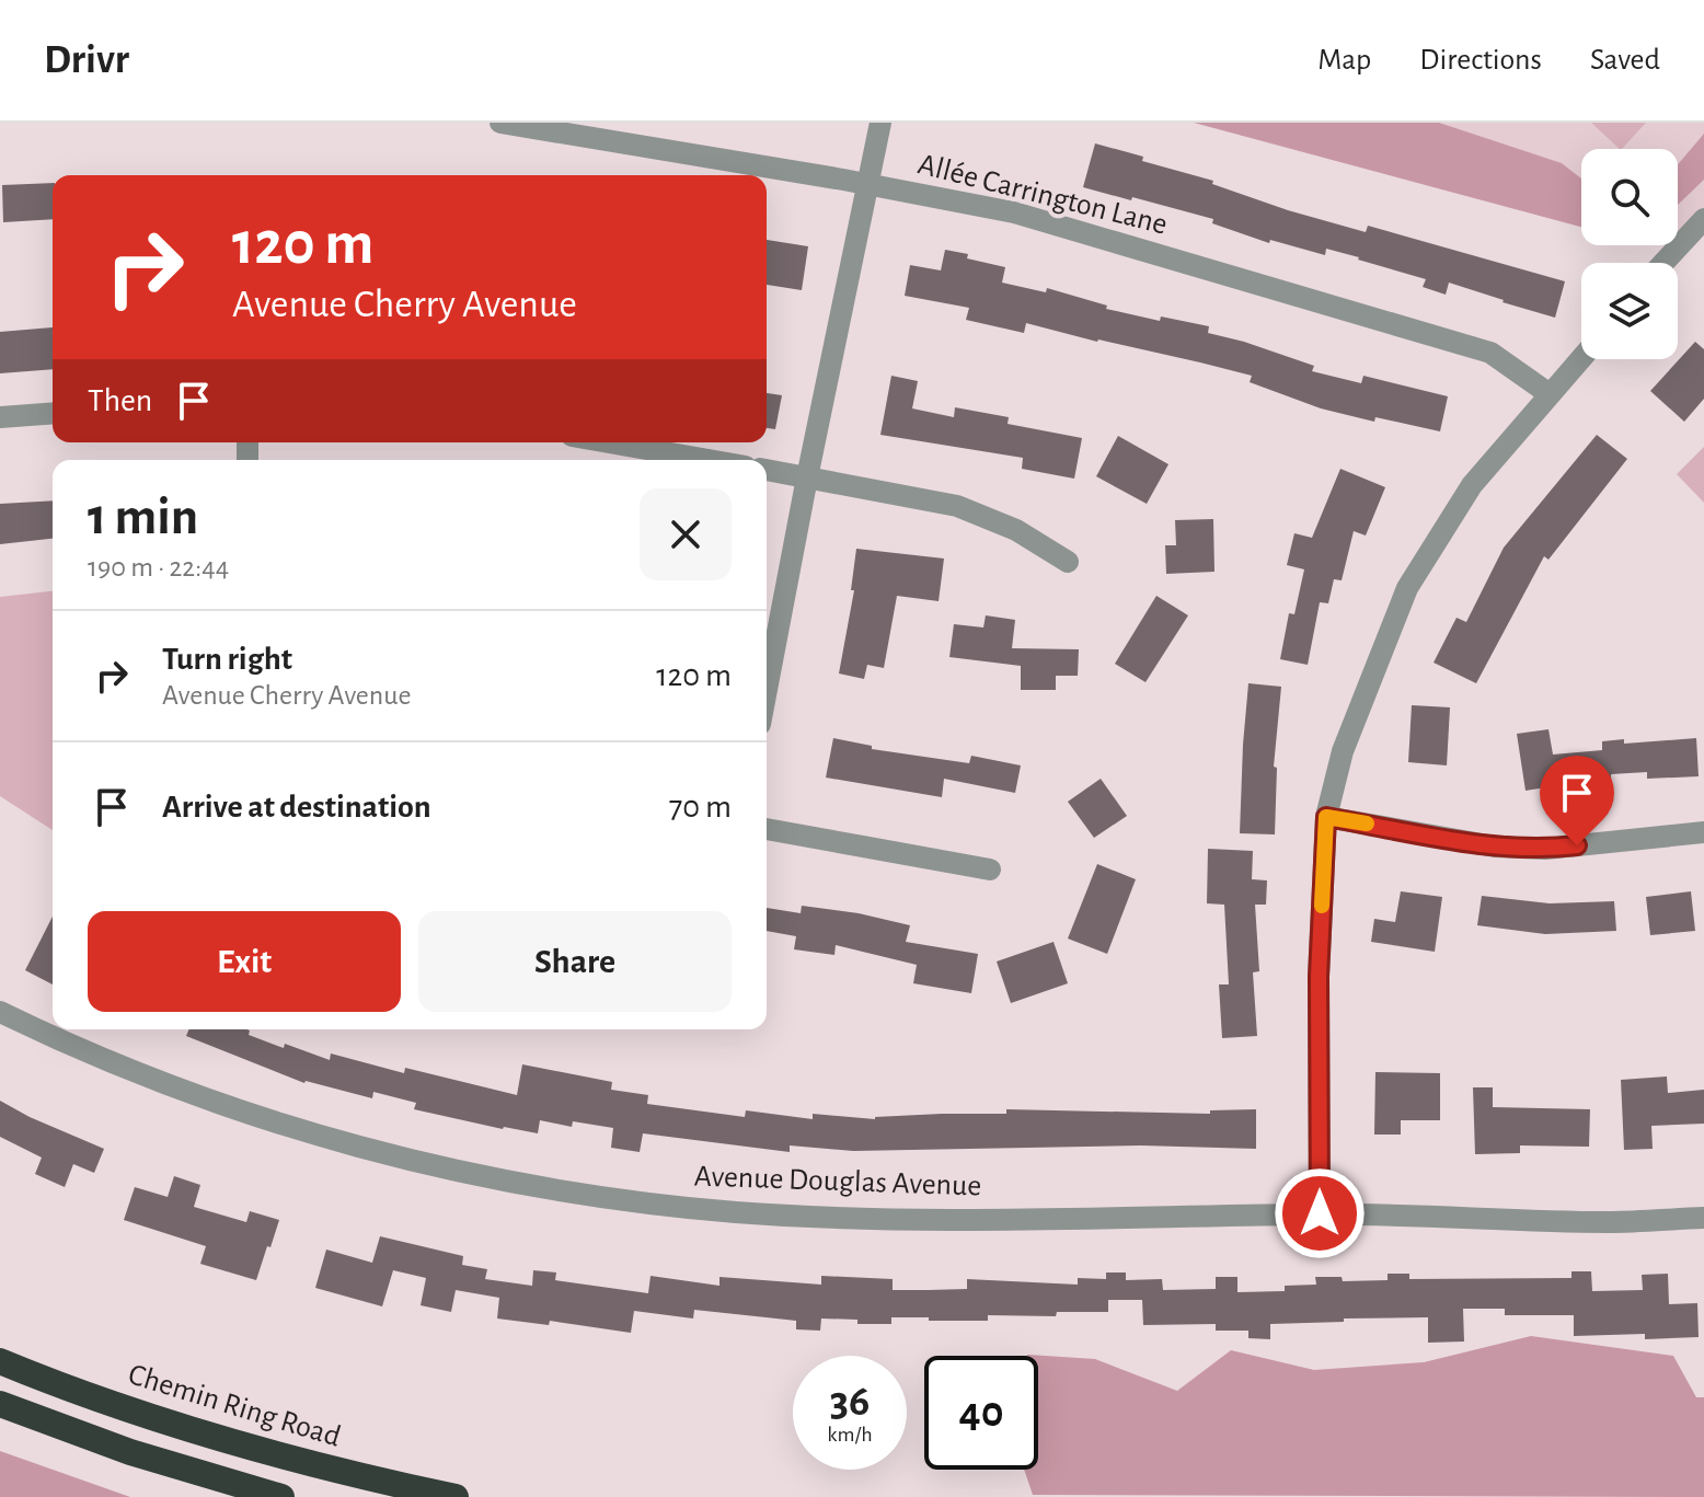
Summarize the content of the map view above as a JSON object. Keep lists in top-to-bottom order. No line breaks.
{"streets":{"highway":["Chemin Ring Road"],"street":["Allée Carrington Lane","Avenue Douglas Avenue"]},"page":{"header":"Drivr","nav":["Map","Directions","Saved"],"turn":["120 m","Avenue Cherry Avenue"],"then":"Then","heading":["1 min","190 m · 22:44"],"list":[{"name":"Turn right","note":"Avenue Cherry Avenue","value":"120 m"},{"name":"Arrive at destination","value":"70 m"}],"buttons":["Exit","Share"],"speed":"36 km/h","limit":"40"}}
